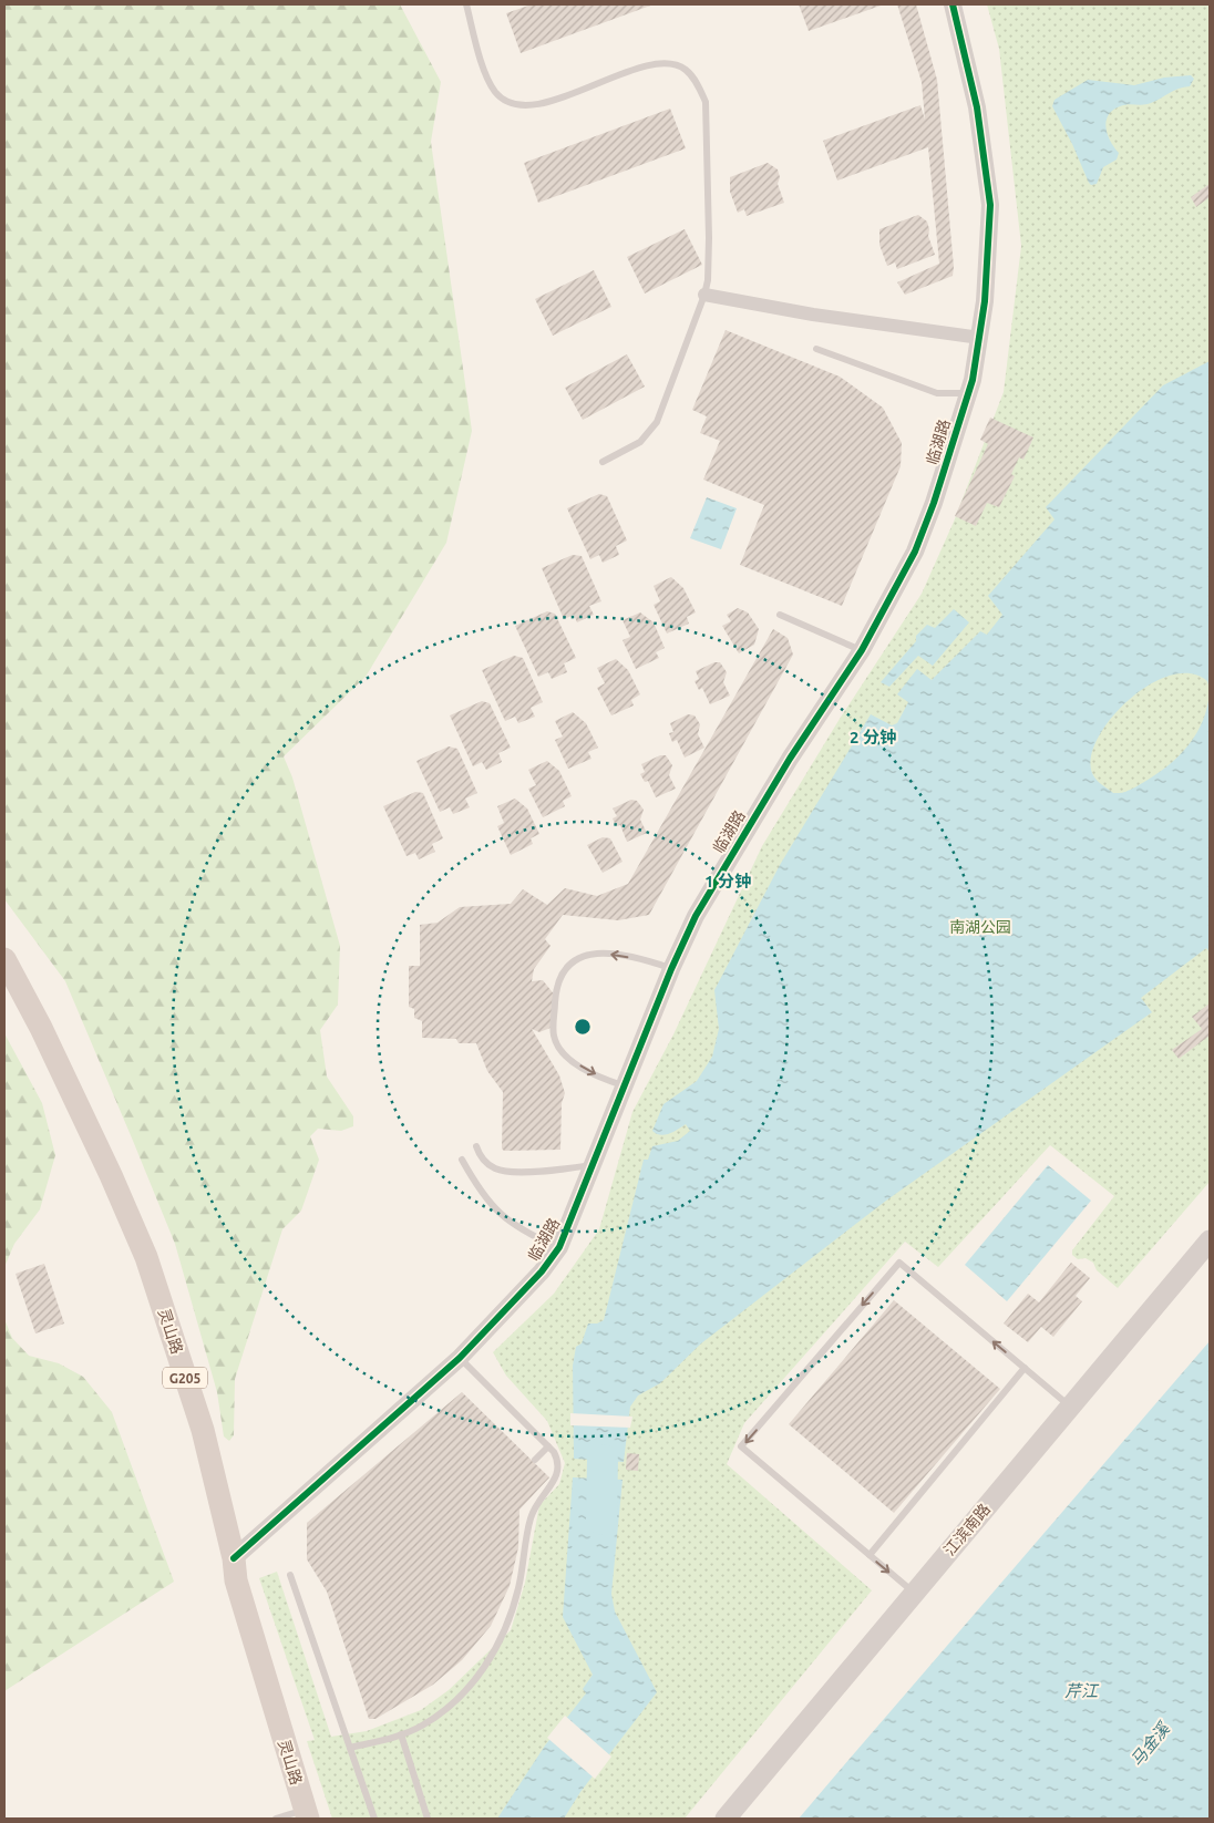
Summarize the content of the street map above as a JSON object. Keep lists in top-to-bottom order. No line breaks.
{"streets":{"highway":["灵山路","G205"],"main road":["江滨南路"],"street":["临湖路"]},"crossings":[["临湖路","灵山路"]],"water":["芹江","马金溪"],"parks":["南湖公园"],"rings":["2 分钟","1 分钟"]}
